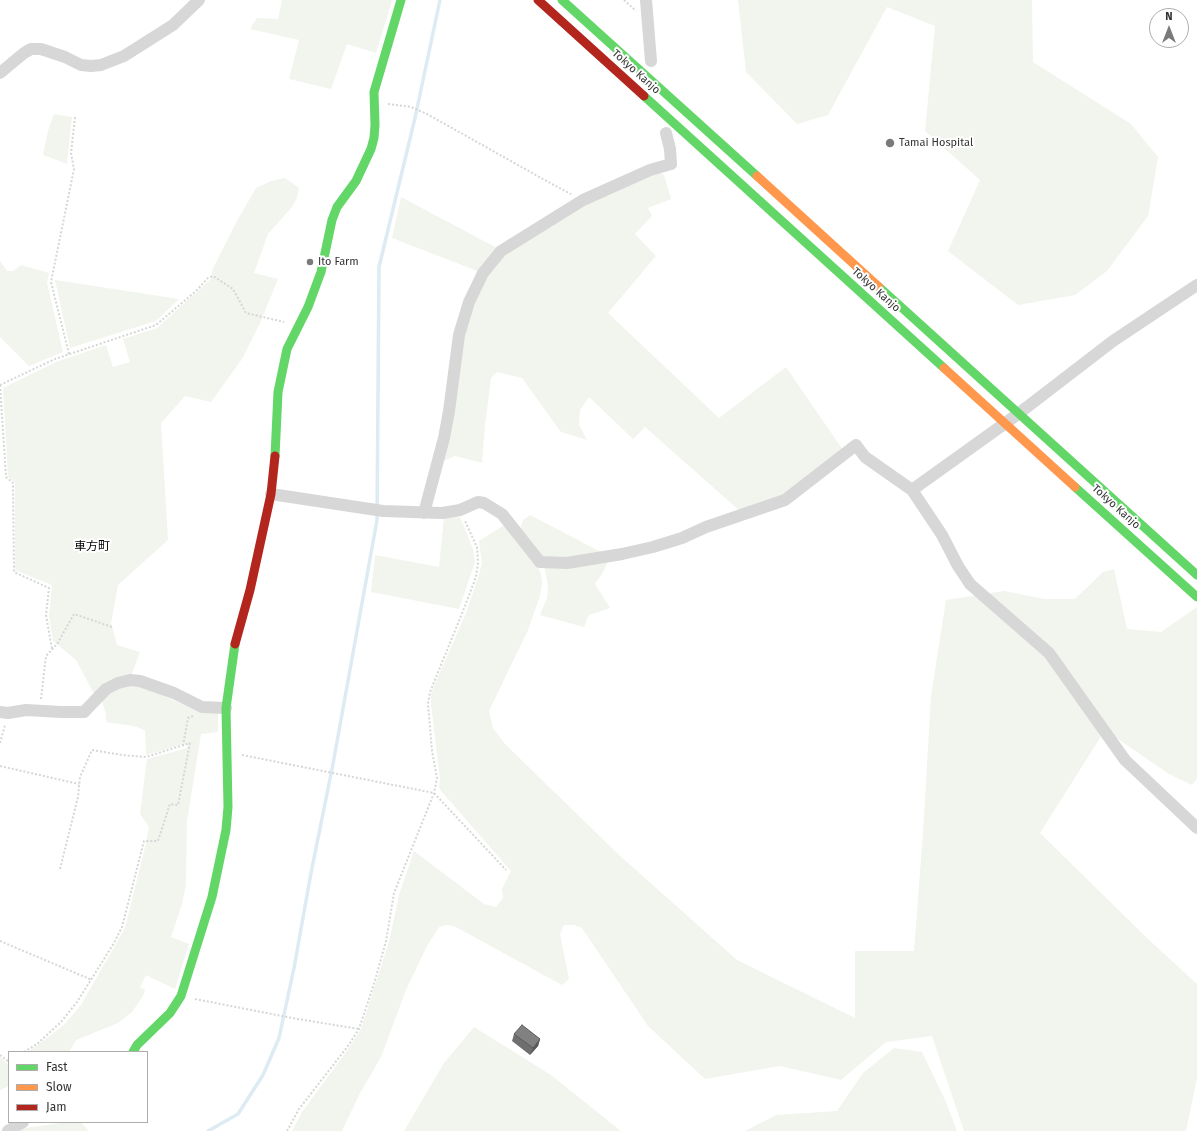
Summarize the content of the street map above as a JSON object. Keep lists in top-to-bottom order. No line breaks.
{"streets":{"main road":["Tokyo Kanjo"]},"districts":["車方町"],"places":["Tamai Hospital","Ito Farm"],"legend":["Fast","Slow","Jam"],"north":"top"}
